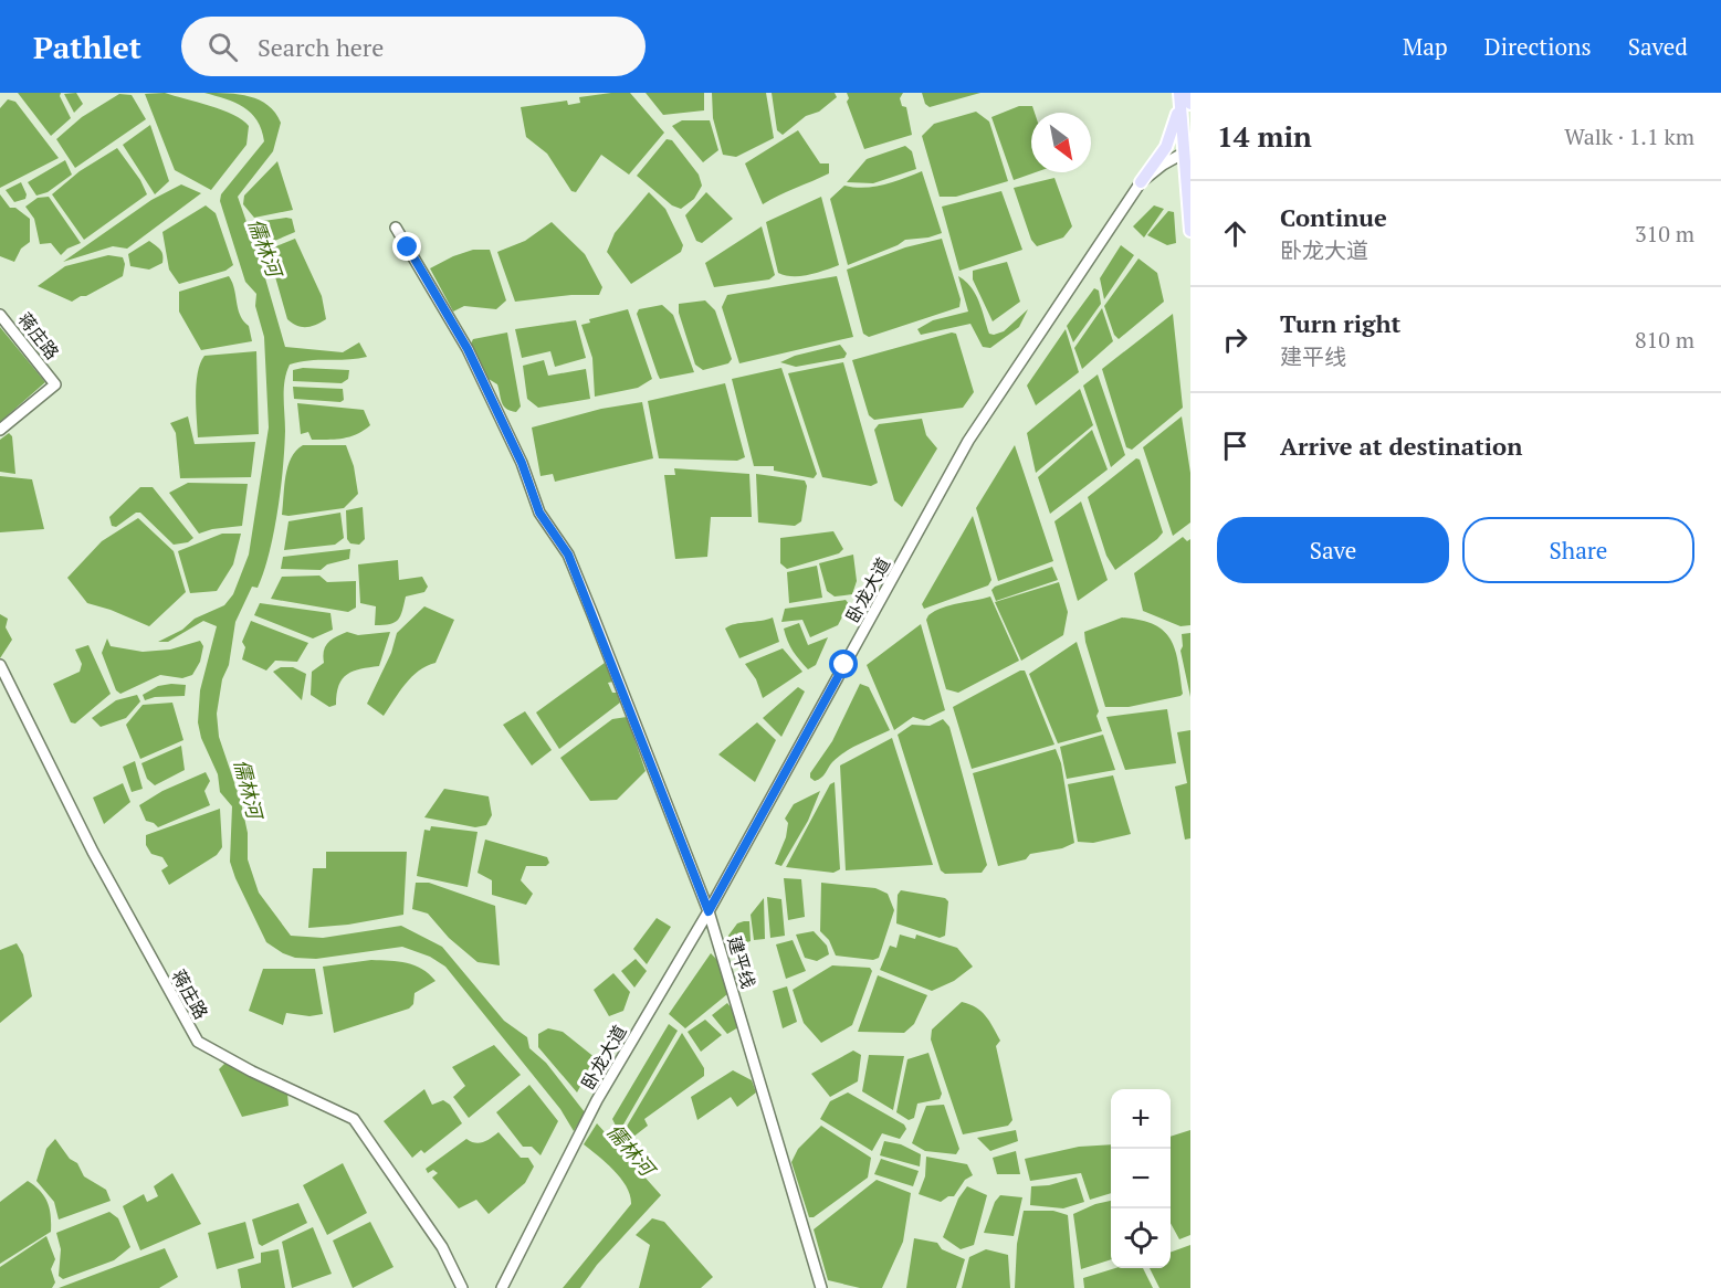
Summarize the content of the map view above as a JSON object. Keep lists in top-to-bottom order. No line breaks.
{"streets":{"street":["蒋庄路","卧龙大道","建平线"]},"crossings":[["卧龙大道","建平线"]],"water":["儒林河"],"north":"bottom right","page":{"header":"Pathlet","search":"Search here","nav":["Map","Directions","Saved"],"heading":["14 min","Walk · 1.1 km"],"list":[["Continue","卧龙大道","310 m"],["Turn right","建平线","810 m"],"Arrive at destination"],"buttons":["Save","Share"],"map_buttons":["+","−"]}}
